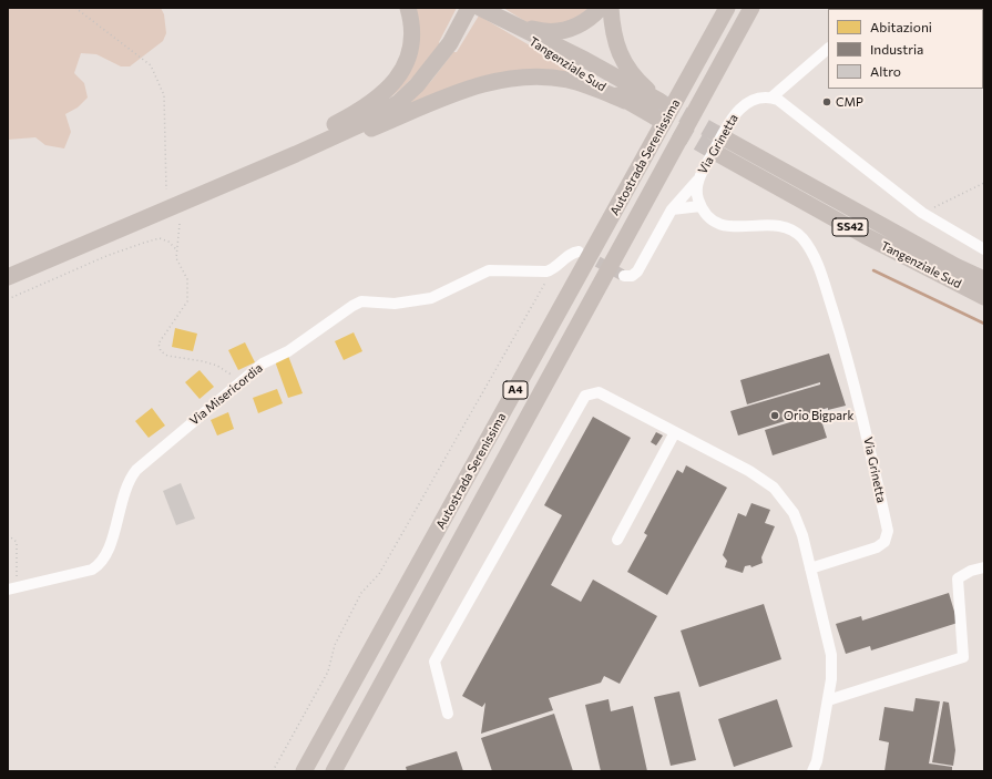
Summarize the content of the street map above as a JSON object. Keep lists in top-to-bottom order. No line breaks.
{"streets":{"highway":["Tangenziale Sud","Autostrada Serenissima","SS42","A4"],"street":["Via Grinetta","Via Misericordia"]},"places":["CMP","Orio Bigpark"],"legend":["Abitazioni","Industria","Altro"]}
